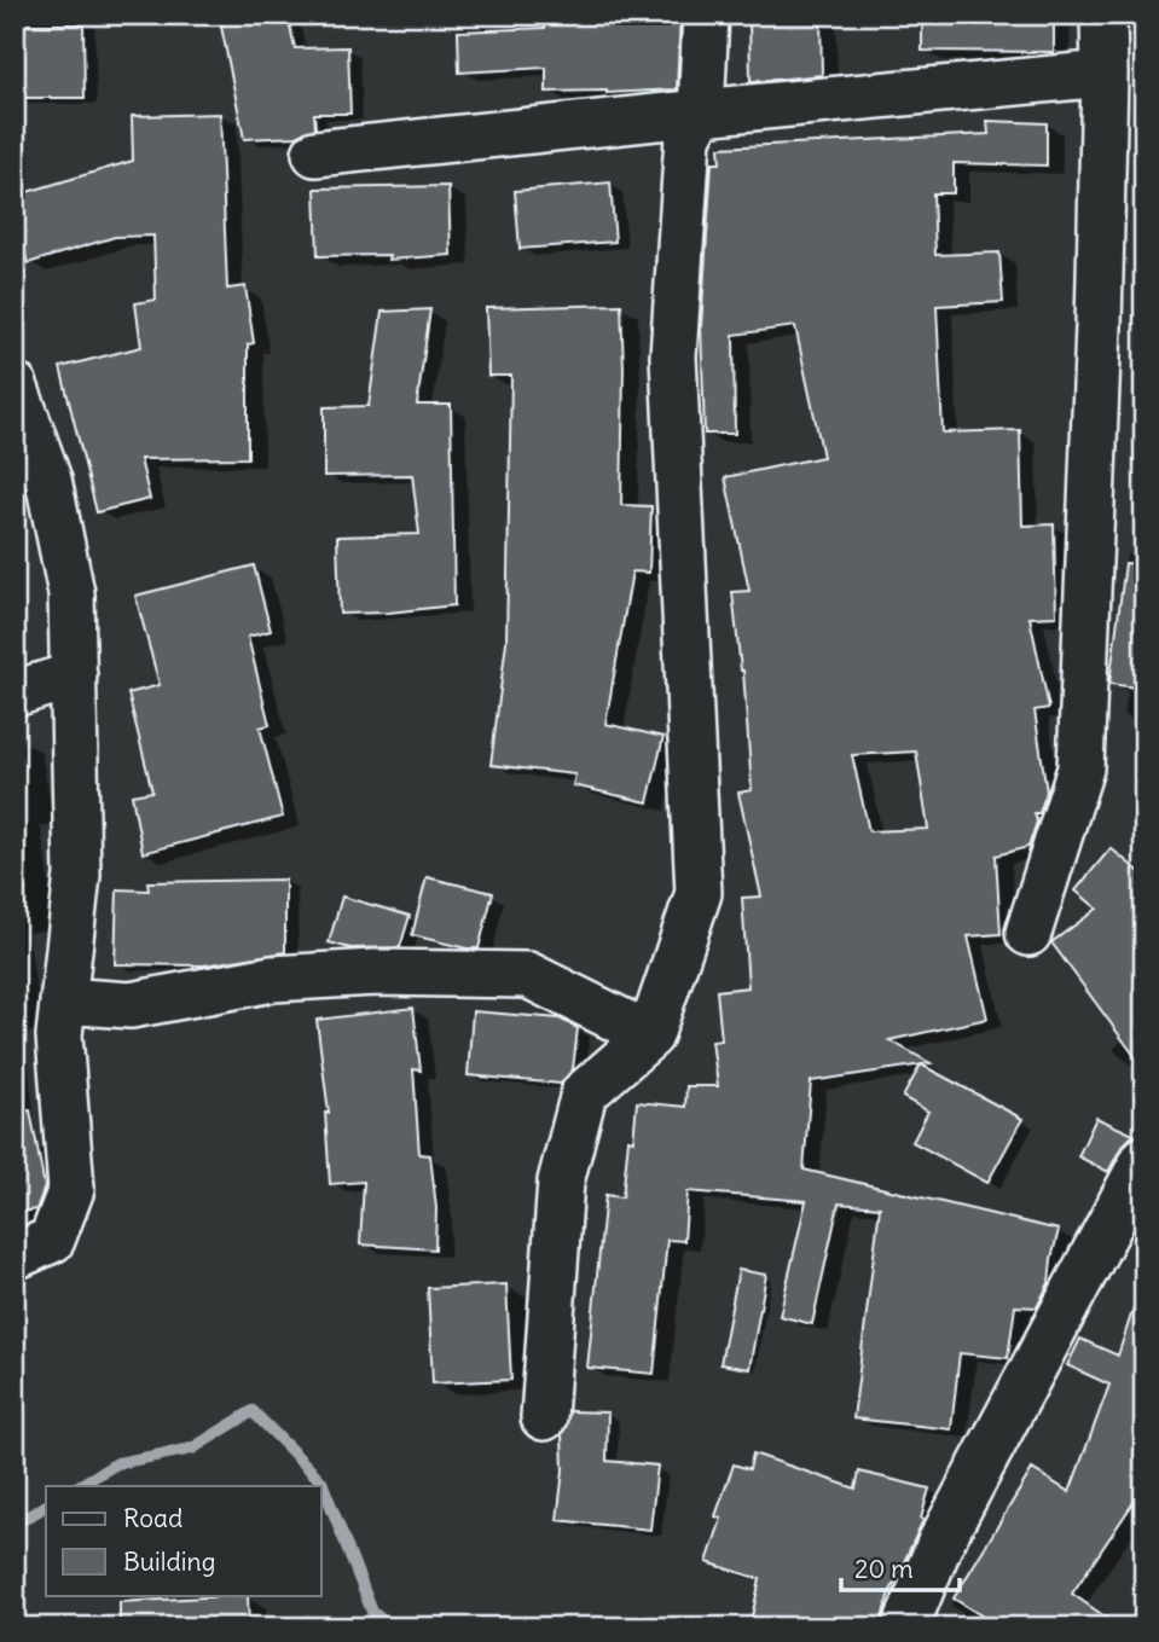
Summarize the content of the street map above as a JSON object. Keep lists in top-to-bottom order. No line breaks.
{"legend":["Road","Building"],"scale_bar":"20 m"}
